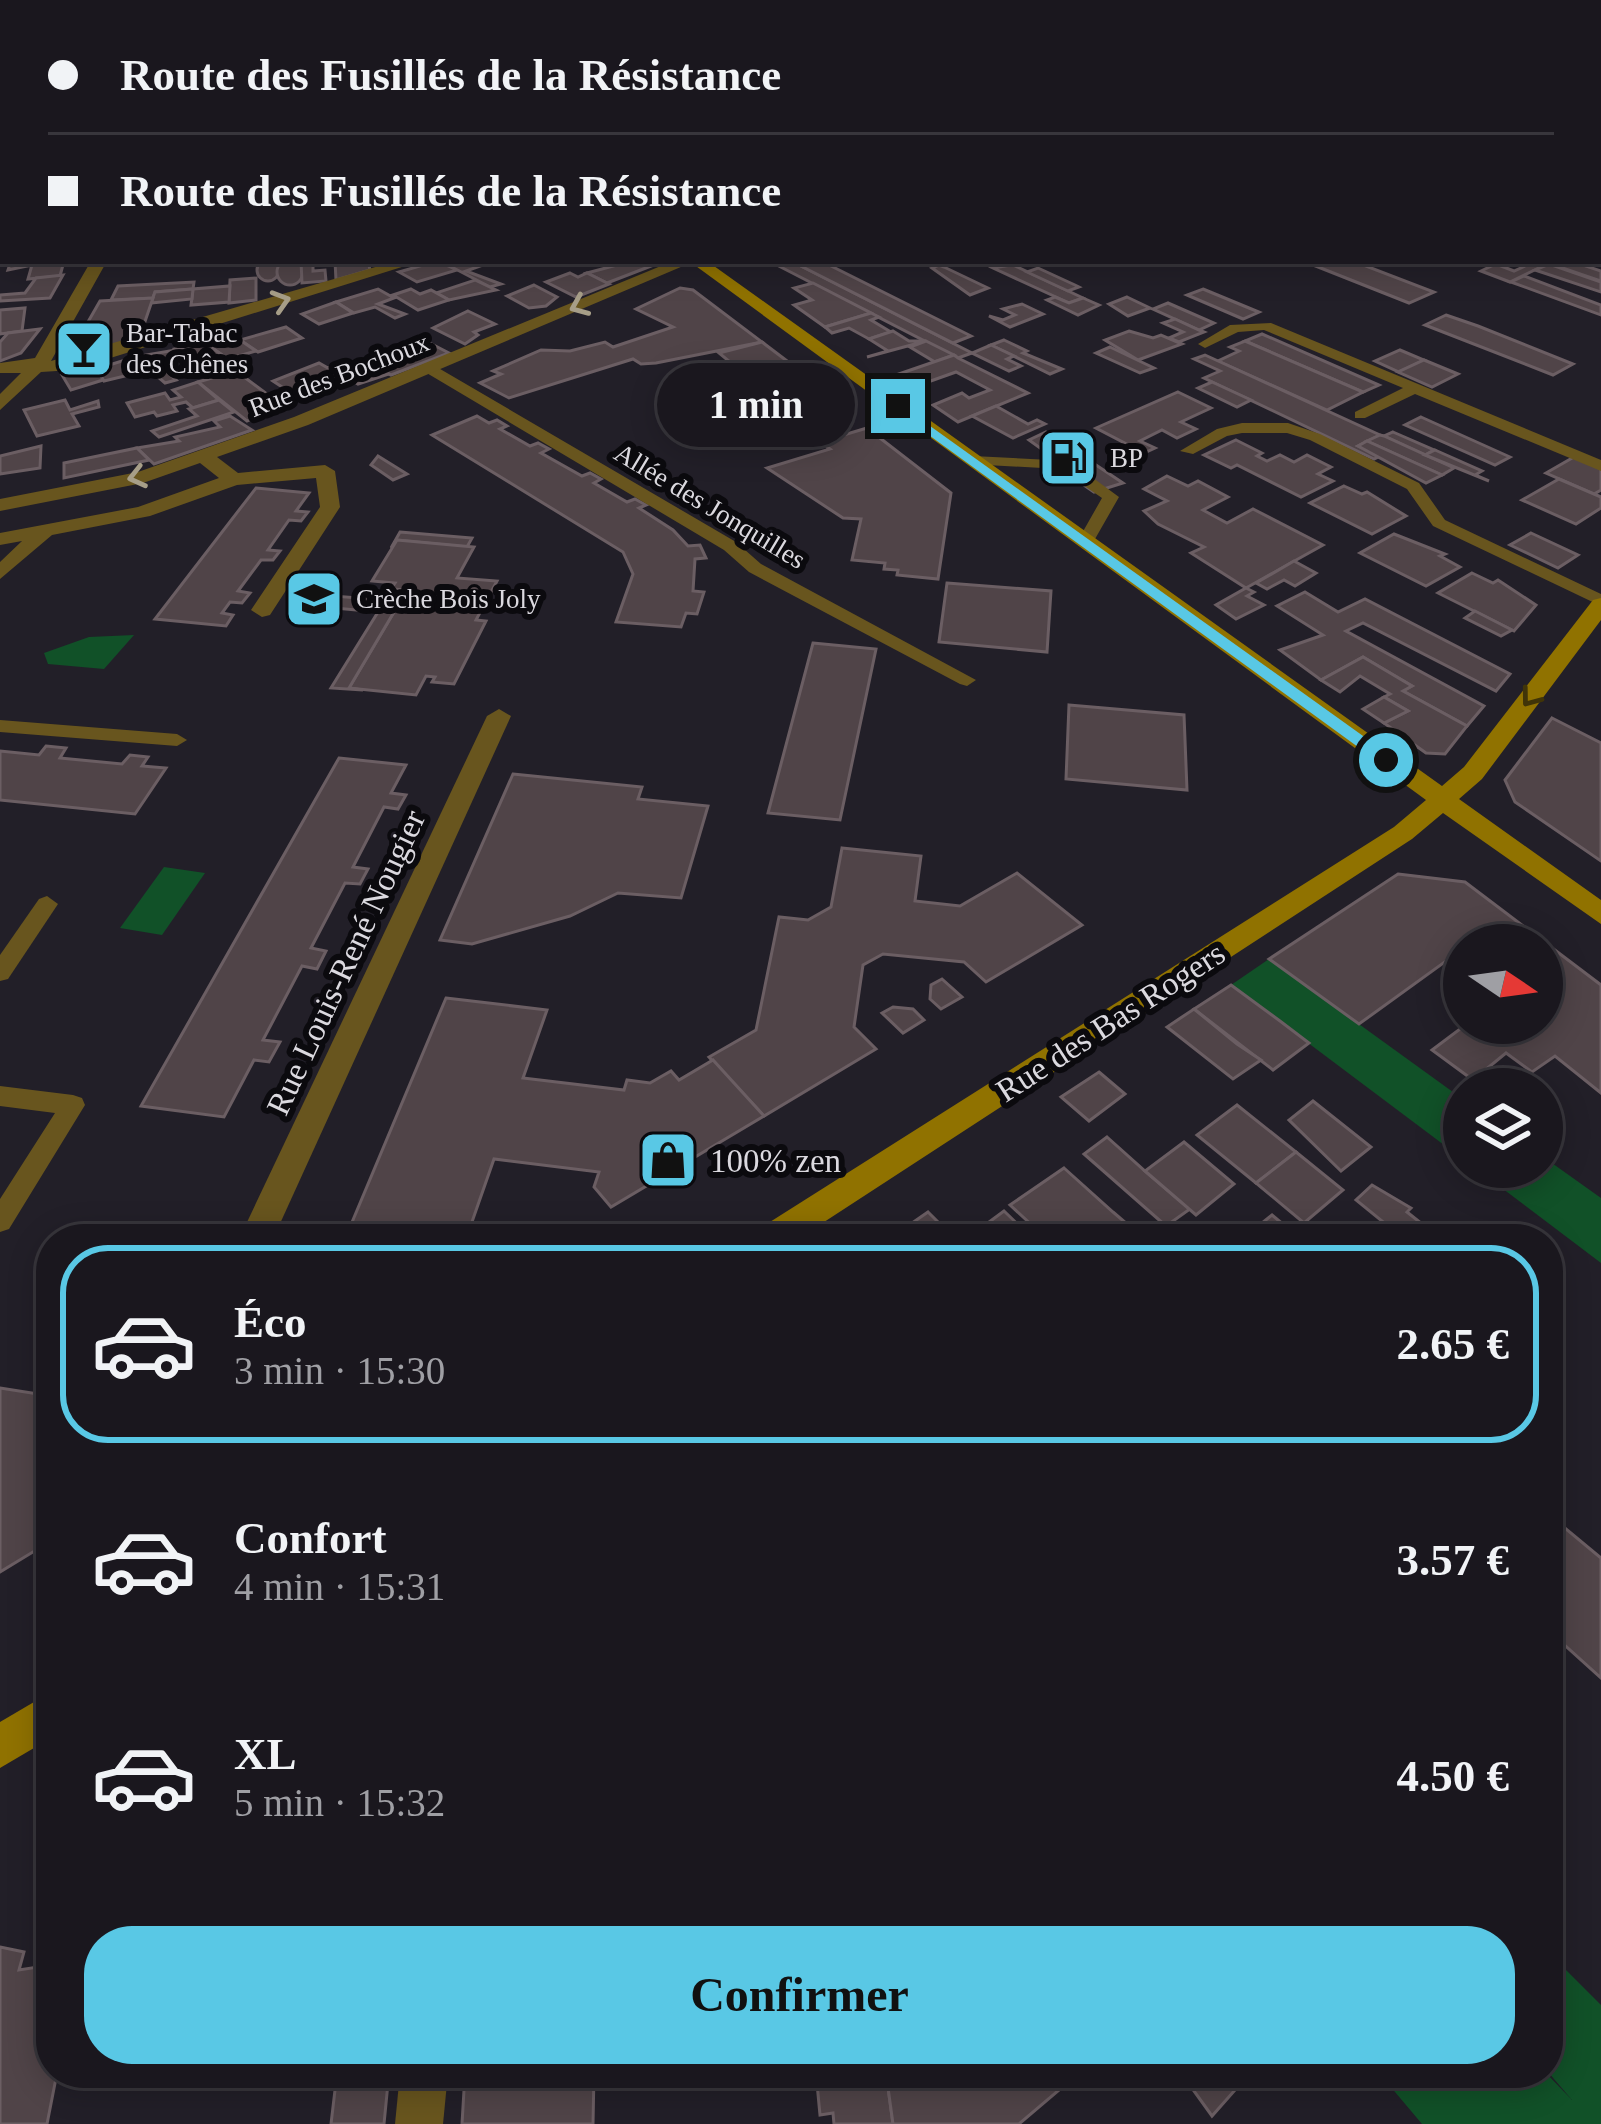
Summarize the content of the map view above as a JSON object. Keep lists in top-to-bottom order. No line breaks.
{"streets":{"main road":["Rue des Bas Rogers"],"street":["Rue des Bochoux","Rue Louis-René Nougier"],"lane":["Allée des Jonquilles"]},"crossings":[["Rue des Bochoux","Allée des Jonquilles"]],"places":{"bar":["Bar-Tabac des Chênes"],"fuel station":["BP"],"school or university":["Crèche Bois Joly"],"shop":["100% zen"]},"north":"right","page":{"banner":["Route des Fusillés de la Résistance","Route des Fusillés de la Résistance"],"bubble":"1 min","list":[{"name":"Éco","note":"3 min · 15:30","value":"2.65 €"},{"name":"Confort","note":"4 min · 15:31","value":"3.57 €"},{"name":"XL","note":"5 min · 15:32","value":"4.50 €"}],"buttons":"Confirmer"}}
